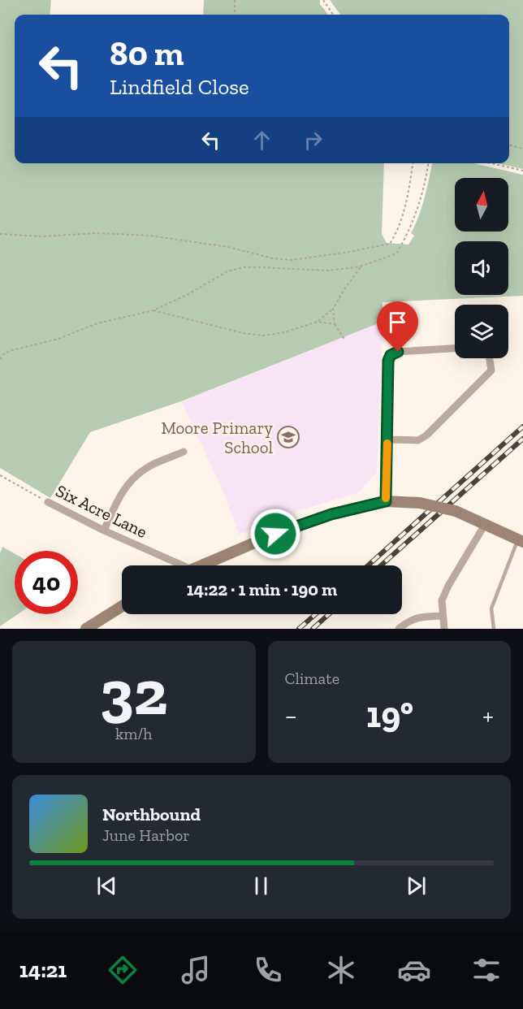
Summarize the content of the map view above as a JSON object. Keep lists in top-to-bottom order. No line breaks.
{"streets":{"street":["Six Acre Lane"]},"places":{"school or university":["Moore Primary School"]},"north":"top","page":{"turn":["80 m","Lindfield Close"],"limit":"40","trip":"14:22 · 1 min · 190 m","tile":[["32","km/h"],"Climate"],"heat":["−","19°","+"],"song":["Northbound","June Harbor"],"tabs":"14:21"}}
